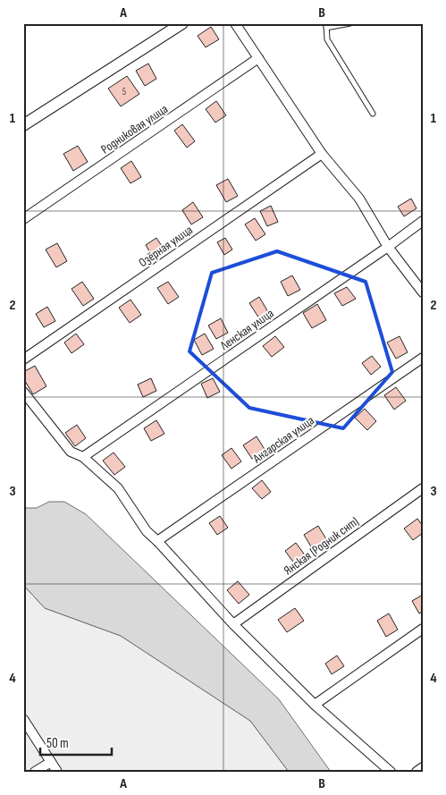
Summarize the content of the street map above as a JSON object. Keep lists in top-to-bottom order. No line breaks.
{"streets":{"street":["Родниковая улица","Озёрная улица","Ленская улица","Ангарская улица","Янская (Родник снт)"]},"house_numbers":["5"],"scale_bar":"50 m","grid":{"columns":["A","B"],"rows":["1","2","3","4"]}}
